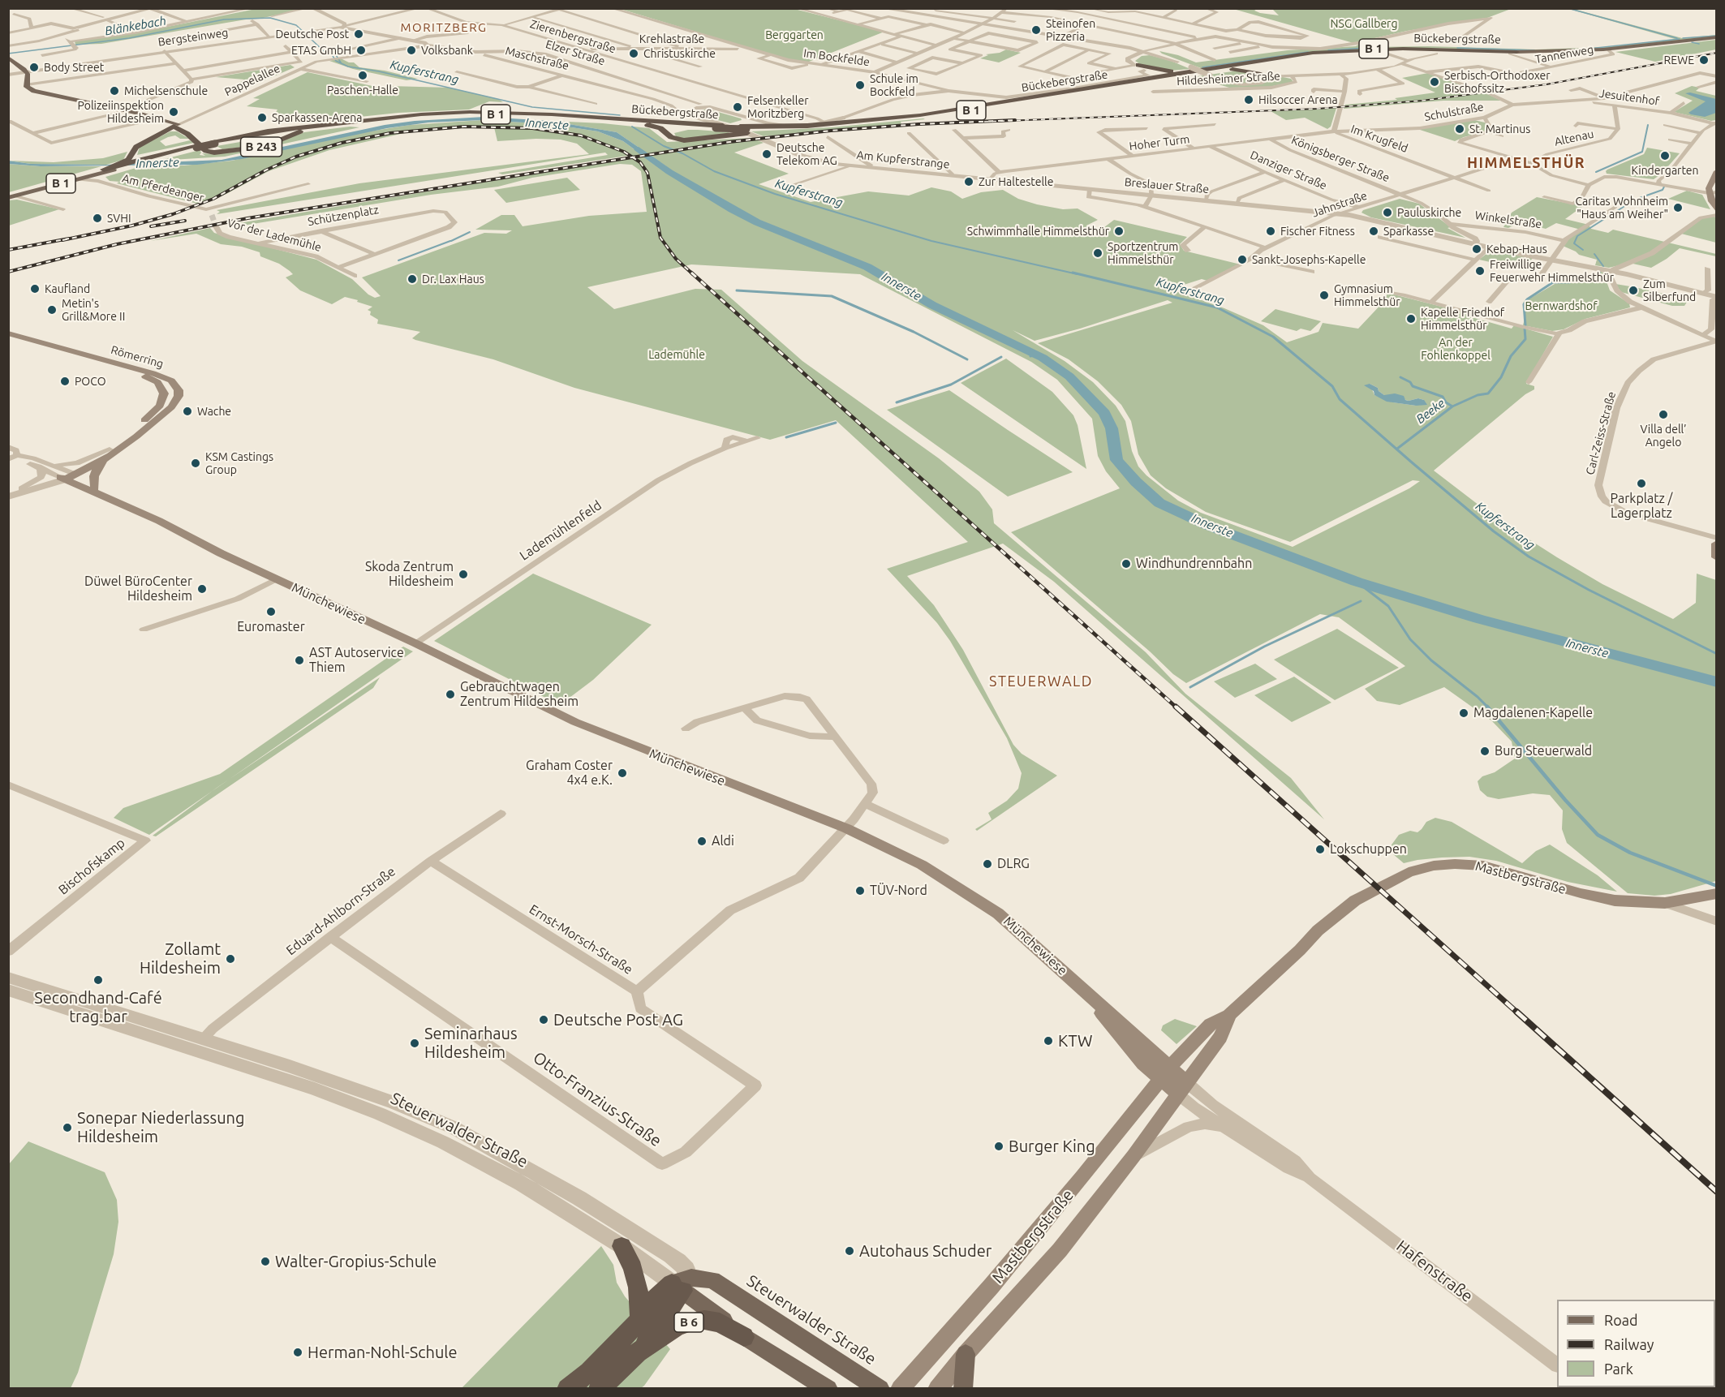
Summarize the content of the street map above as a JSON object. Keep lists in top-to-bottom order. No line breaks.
{"streets":{"highway":["Bückebergstraße","B 1","B 243","B 6"],"main road":["Römerring","Münchewiese","Mastbergstraße","Steuerwalder Straße"],"street":["Zierenbergstraße","Bergsteinweg","Krehlastraße","Elzer Straße","Tannenweg","Im Bockfelde","Maschstraße","Hildesheimer Straße","Pappelallee","Jesuitenhof","Schulstraße","Altenau","Im Krugfeld","Hoher Turm","Königsberger Straße","Am Kupferstrange","Danziger Straße","Breslauer Straße","Am Pferdeanger","Jahnstraße","Schützenplatz","Winkelstraße","Vor der Lademühle","Carl-Zeiss-Straße","Lademühlenfeld","Bischofskamp","Eduard-Ahlborn-Straße","Ernst-Morsch-Straße","Otto-Franzius-Straße","Hafenstraße"]},"crossings":[["Zierenbergstraße","Krehlastraße"],["Zierenbergstraße","Elzer Straße"],["Bergsteinweg","Elzer Straße"],["Bergsteinweg","B 243"],["Krehlastraße","Im Bockfelde"],["Bückebergstraße","B 1"],["Bückebergstraße","B 243"],["Bückebergstraße","Am Kupferstrange"],["B 1","Am Pferdeanger"],["Elzer Straße","Im Bockfelde"],["Elzer Straße","Maschstraße"],["Elzer Straße","Pappelallee"],["Elzer Straße","Am Kupferstrange"],["Hildesheimer Straße","Im Krugfeld"],["Pappelallee","B 243"],["Jesuitenhof","Schulstraße"],["Schulstraße","Im Krugfeld"],["Schulstraße","Hoher Turm"],["Im Krugfeld","Hoher Turm"],["Im Krugfeld","Jahnstraße"],["Hoher Turm","Königsberger Straße"],["Hoher Turm","Am Kupferstrange"],["Hoher Turm","Danziger Straße"],["Hoher Turm","Breslauer Straße"],["Königsberger Straße","Jahnstraße"],["Königsberger Straße","Winkelstraße"],["Am Kupferstrange","Breslauer Straße"],["Danziger Straße","Jahnstraße"],["Breslauer Straße","Jahnstraße"],["Breslauer Straße","Winkelstraße"],["Am Pferdeanger","Vor der Lademühle"],["Jahnstraße","Winkelstraße"],["Schützenplatz","Vor der Lademühle"],["Römerring","Münchewiese"],["Lademühlenfeld","Münchewiese"],["Münchewiese","Mastbergstraße"],["Münchewiese","Ernst-Morsch-Straße"],["Mastbergstraße","Hafenstraße"],["Eduard-Ahlborn-Straße","Ernst-Morsch-Straße"],["Eduard-Ahlborn-Straße","Otto-Franzius-Straße"],["Eduard-Ahlborn-Straße","Steuerwalder Straße"],["Ernst-Morsch-Straße","Otto-Franzius-Straße"],["Steuerwalder Straße","B 6"]],"districts":["MORITZBERG","HIMMELSTHÜR","STEUERWALD"],"water":["Blänkebach","Kupferstrang","Innerste","Beeke"],"parks":["NSG Gallberg","Berggarten","Bernwardshof","An der Fohlenkoppel","Lademühle"],"places":["Steinofen Pizzeria","Deutsche Post","ETAS GmbH","Volksbank","Christuskirche","REWE","Body Street","Paschen-Halle","Serbisch-Orthodoxer Bischofssitz","Schule im Bockfeld","Michelsenschule","Hilsoccer Arena","Felsenkeller Moritzberg","Polizeiinspektion Hildesheim","Sparkassen-Arena","St. Martinus","Deutsche Telekom AG","Kindergarten","Zur Haltestelle","Caritas Wohnheim \"Haus am Weiher\"","Pauluskirche","SVHI","Schwimmhalle Himmelsthür","Fischer Fitness","Sparkasse","Kebap-Haus","Sportzentrum Himmelsthür","Sankt-Josephs-Kapelle","Freiwillige Feuerwehr Himmelsthür","Dr. Lax Haus","Kaufland","Zum Silberfund","Gymnasium Himmelsthür","Metin's Grill&More II","Kapelle Friedhof Himmelsthür","POCO","Wache","Villa dell’ Angelo","KSM Castings Group","Parkplatz / Lagerplatz","Windhundrennbahn","Skoda Zentrum Hildesheim","Düwel BüroCenter Hildesheim","Euromaster","AST Autoservice Thiem","Gebrauchtwagen Zentrum Hildesheim","Magdalenen-Kapelle","Burg Steuerwald","Graham Coster 4x4 e.K.","Aldi","Lokschuppen","DLRG","TÜV-Nord","Zollamt Hildesheim","Secondhand-Café trag.bar","Deutsche Post AG","KTW","Seminarhaus Hildesheim","Sonepar Niederlassung Hildesheim","Burger King","Autohaus Schuder","Walter-Gropius-Schule","Herman-Nohl-Schule"],"legend":["Road","Railway","Park"]}
